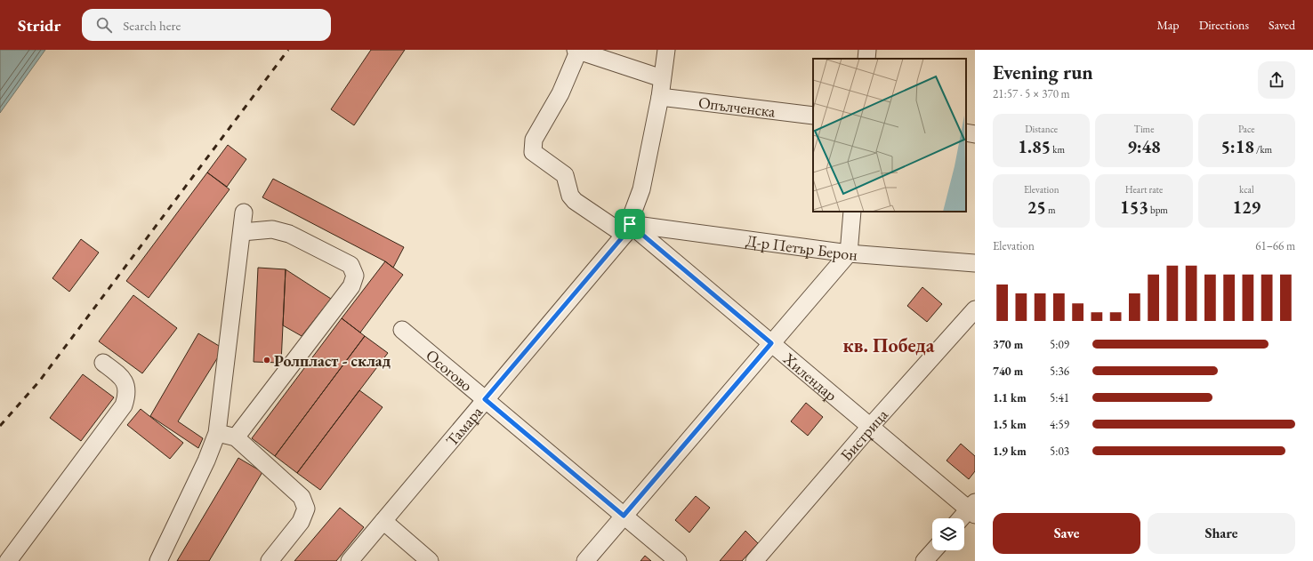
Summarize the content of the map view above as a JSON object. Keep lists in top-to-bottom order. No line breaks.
{"streets":{"street":["Опълченска","Д-р Петър Берон","Осогово","Хилендар","Тамара","Бистрица"]},"crossings":[["Д-р Петър Берон","Хилендар"],["Д-р Петър Берон","Тамара"],["Осогово","Тамара"],["Хилендар","Тамара"],["Хилендар","Бистрица"]],"districts":["кв. Победа"],"places":["Ролпласт - склад"],"page":{"header":"Stridr","search":"Search here","nav":["Map","Directions","Saved"],"heading":["Evening run","21:57 · 5 × 370 m"],"stats":[["Distance","1.85 km"],["Time","9:48"],["Pace","5:18 /km"],["Elevation","25 m"],["Heart rate","153 bpm"],["kcal","129"]],"chart":["Elevation","61–66 m"],"list":[{"name":"370 m","note":"5:09"},{"name":"740 m","note":"5:36"},{"name":"1.1 km","note":"5:41"},{"name":"1.5 km","note":"4:59"},{"name":"1.9 km","note":"5:03"}],"buttons":["Save","Share"]}}
